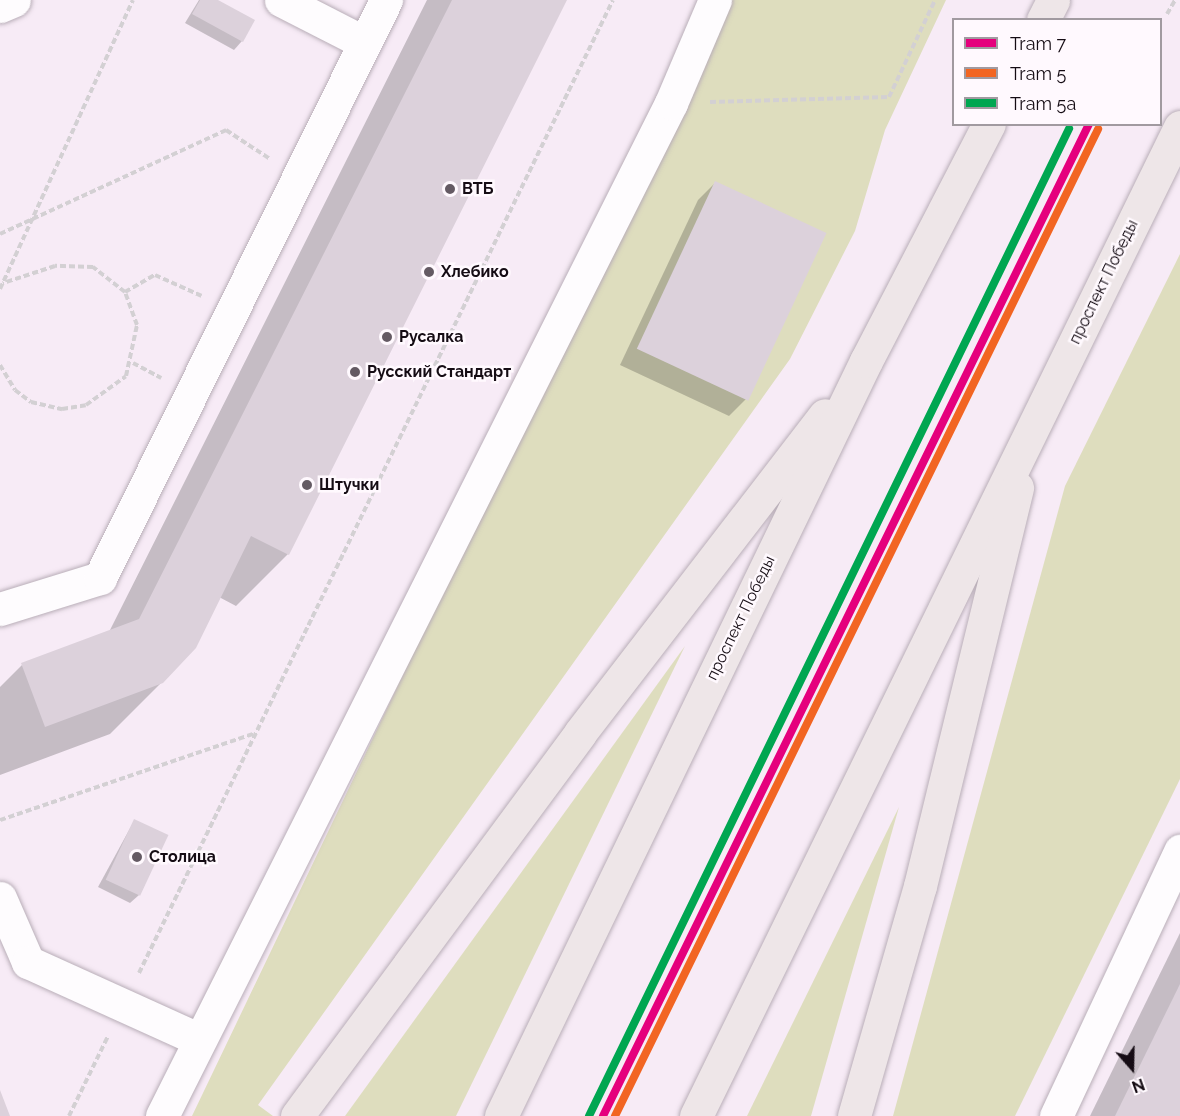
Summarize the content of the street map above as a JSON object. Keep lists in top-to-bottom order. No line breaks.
{"streets":{"main road":["проспект Победы"]},"places":["ВТБ","Хлебико","Русалка","Русский Стандарт","Штучки","Столица"],"lines":["tram line 7","tram line 5","tram line 5а"],"legend":["Tram 7","Tram 5","Tram 5а"],"north":"bottom"}
